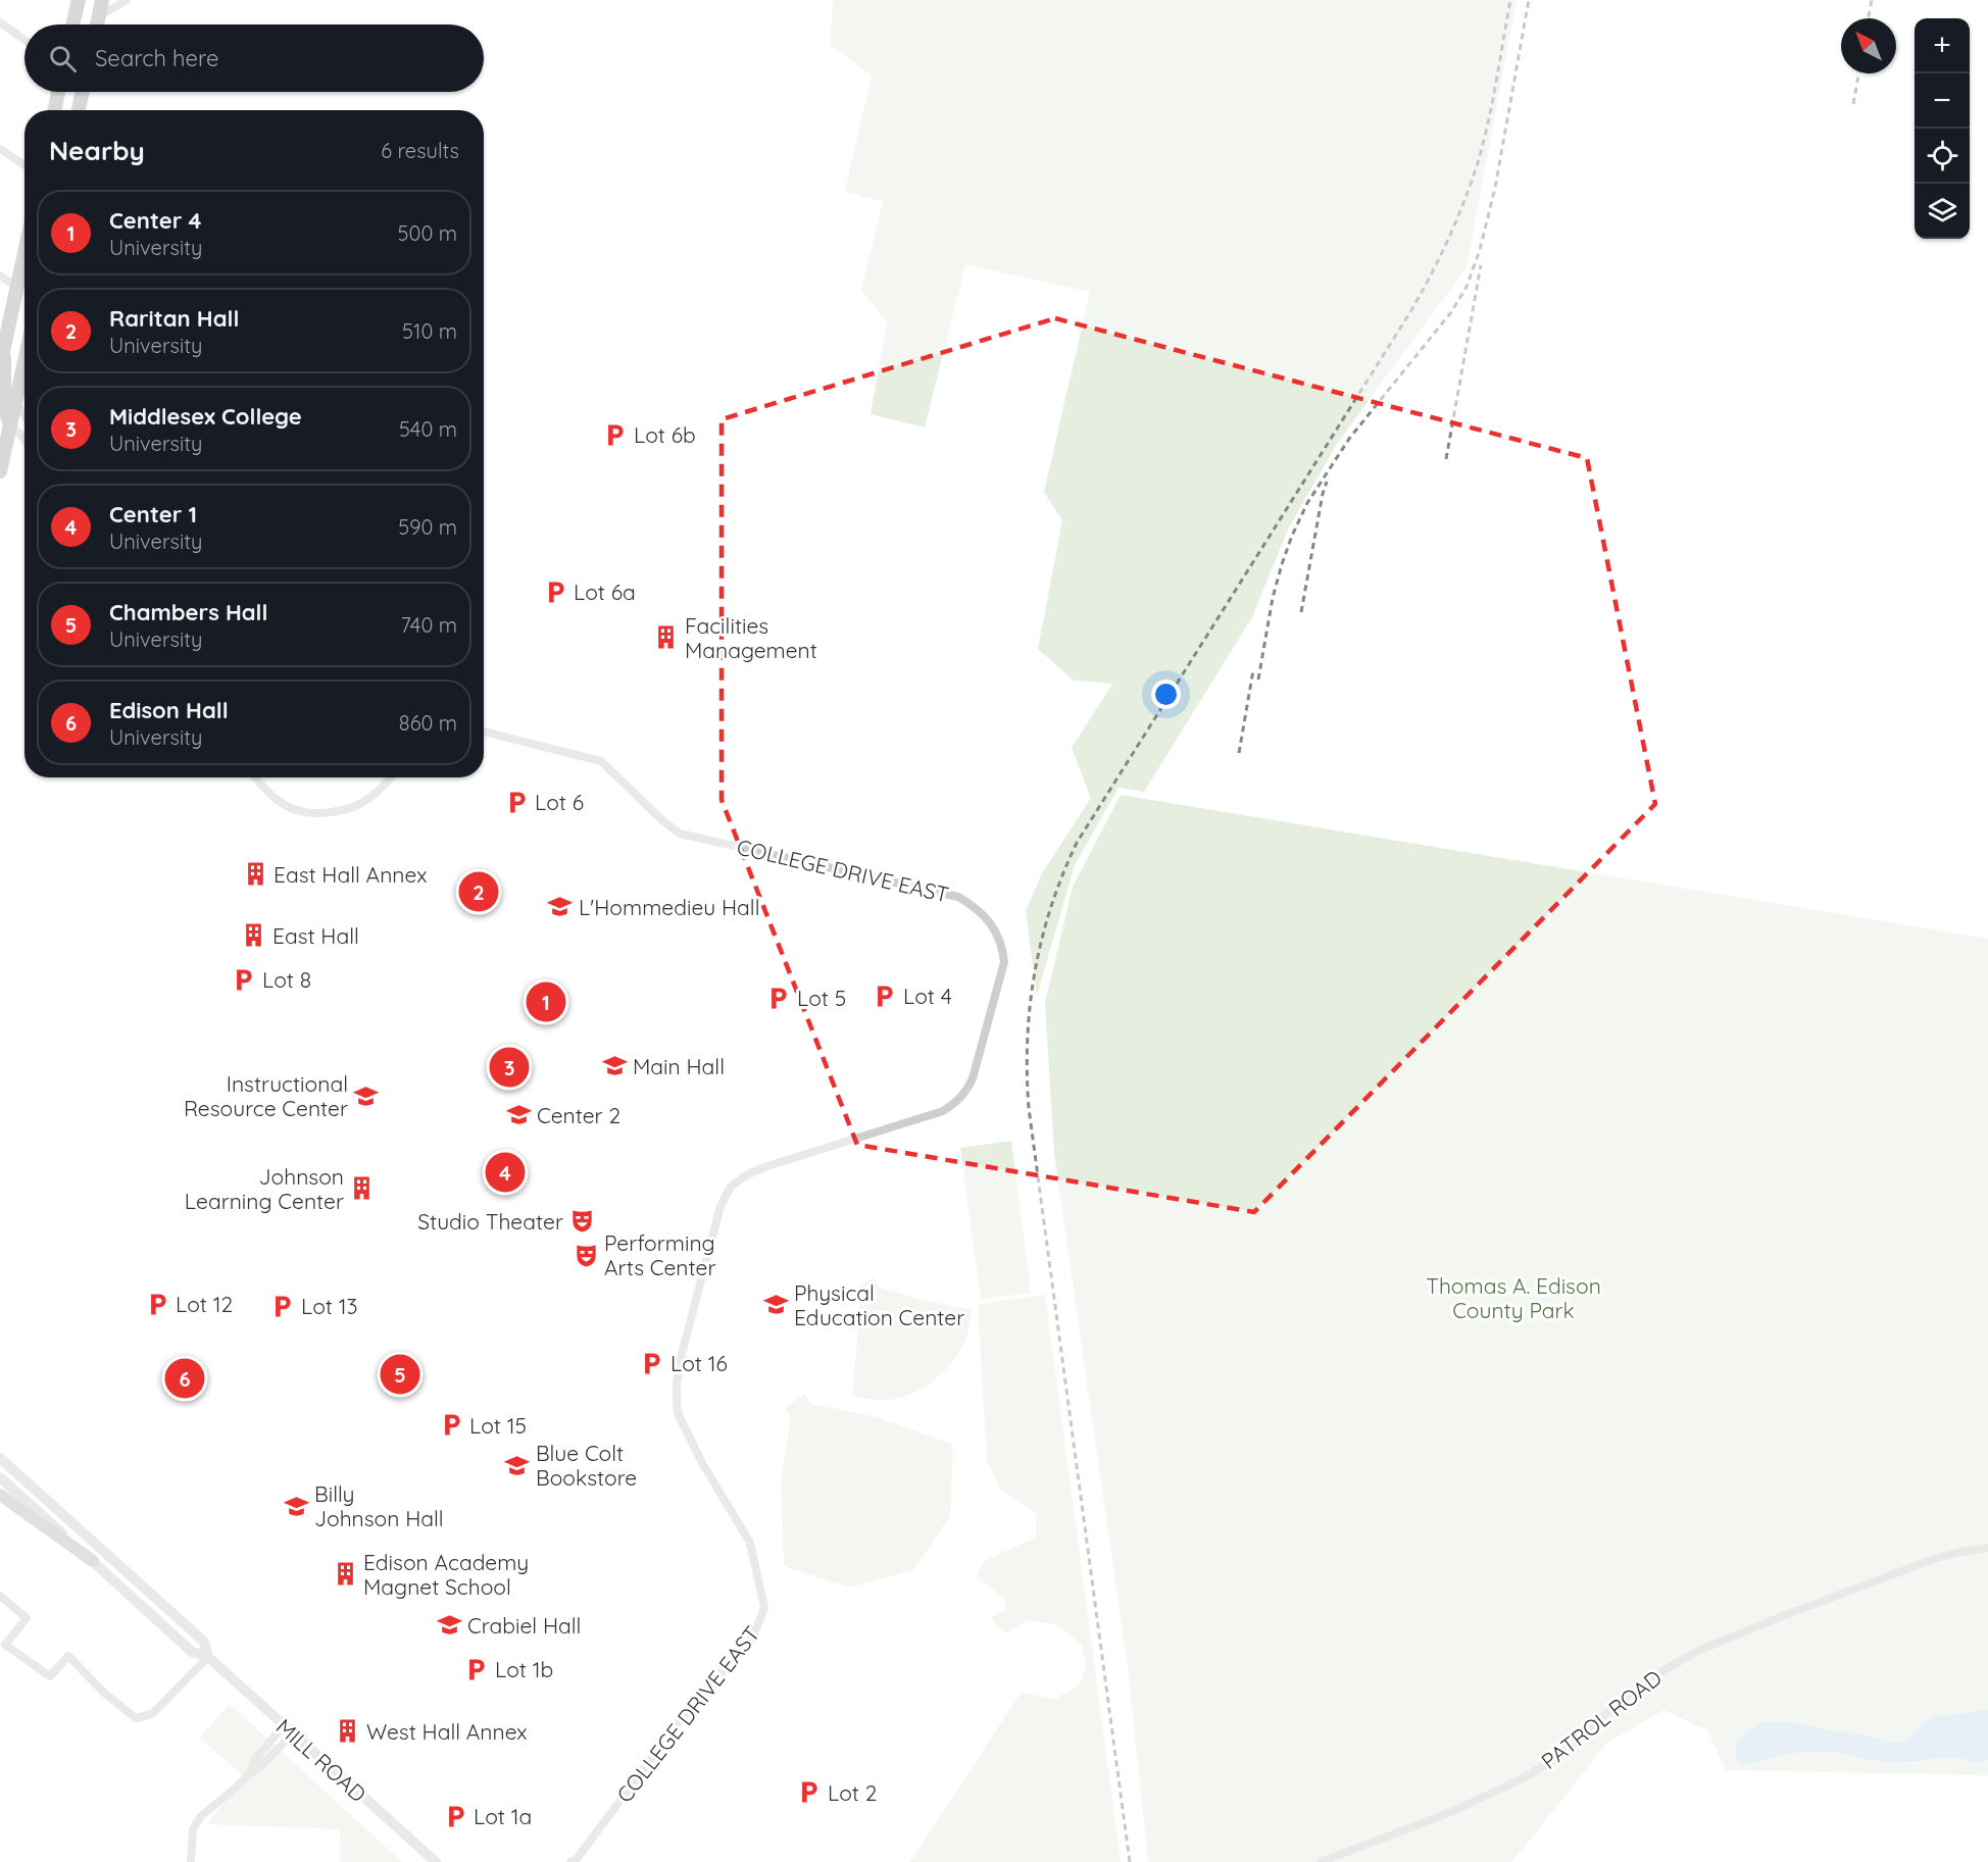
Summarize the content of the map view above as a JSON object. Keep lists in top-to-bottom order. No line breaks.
{"streets":{"street":["COLLEGE DRIVE EAST","PATROL ROAD","MILL ROAD"]},"parks":["Thomas A. Edison County Park"],"places":{"parking":["Lot 6b","Lot 6a","Lot 6","Lot 8","Lot 4","Lot 5","Lot 12","Lot 13","Lot 16","Lot 15","Lot 1b","Lot 2","Lot 1a"],"building":["Facilities Management","East Hall Annex","East Hall","Johnson Learning Center","Edison Academy Magnet School","West Hall Annex"],"school or university":["L'Hommedieu Hall","Main Hall","Instructional Resource Center","Center 2","Physical Education Center","Blue Colt Bookstore","Billy Johnson Hall","Crabiel Hall"],"theatre":["Studio Theater","Performing Arts Center"]},"north":"top left","page":{"map_buttons":["+","−"],"search":"Search here","heading":["Nearby","6 results"],"list":[{"mark":"1","name":"Center 4","note":"University","value":"500 m"},{"mark":"2","name":"Raritan Hall","note":"University","value":"510 m"},{"mark":"3","name":"Middlesex College","note":"University","value":"540 m"},{"mark":"4","name":"Center 1","note":"University","value":"590 m"},{"mark":"5","name":"Chambers Hall","note":"University","value":"740 m"},{"mark":"6","name":"Edison Hall","note":"University","value":"860 m"}],"pins":["2","1","3","4","5","6"]}}
